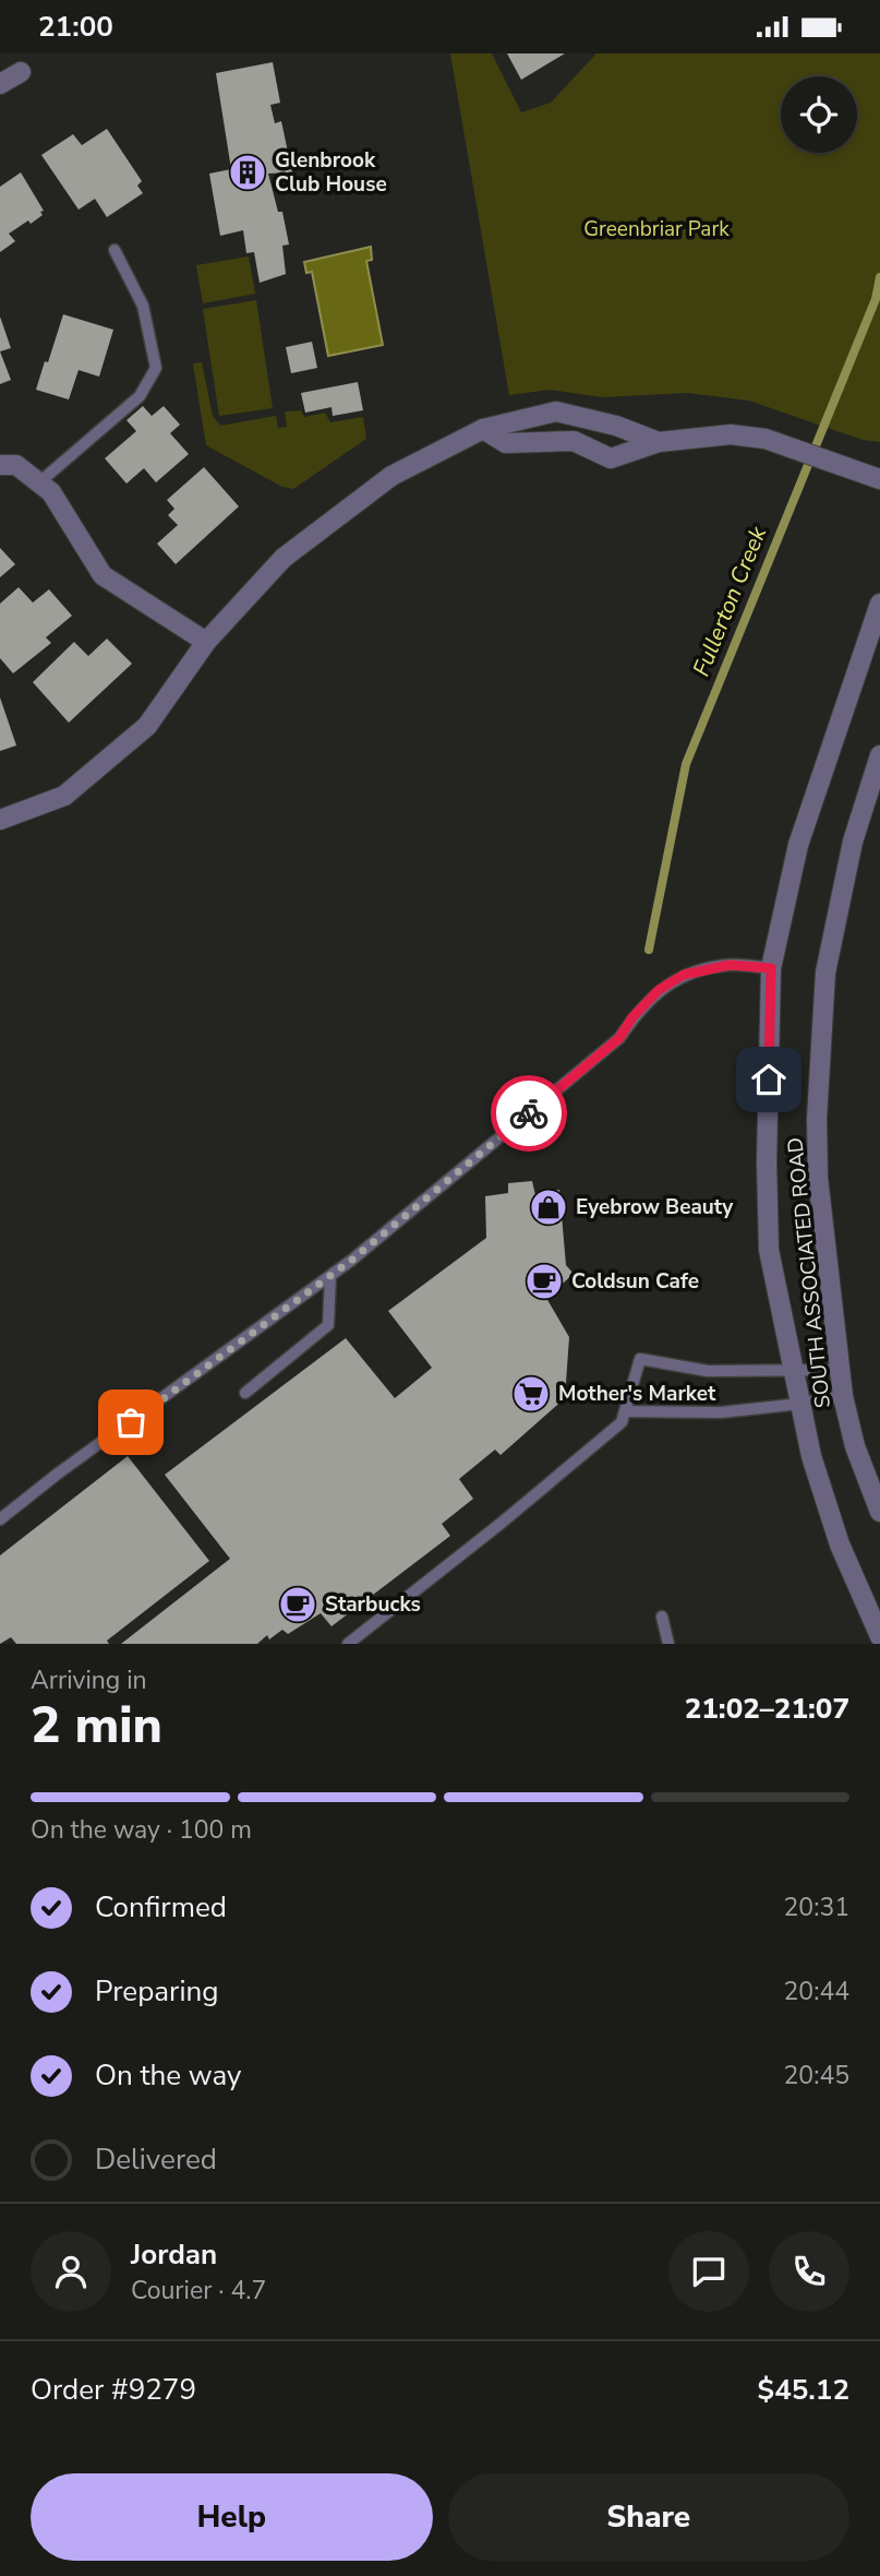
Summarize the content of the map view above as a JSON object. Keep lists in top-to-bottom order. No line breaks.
{"streets":{"street":["SOUTH ASSOCIATED ROAD"]},"water":["Fullerton Creek"],"parks":["Greenbriar Park"],"places":{"building":["Glenbrook Club House"],"shop":["Eyebrow Beauty"],"cafe":["Coldsun Cafe","Starbucks"],"supermarket":["Mother's Market"]},"page":{"status":"21:00","heading":["2 min","Arriving in","21:02–21:07"],"panel":["Jordan","Courier · 4.7","Order #9279","$45.12"],"bar":"On the way · 100 m","list":[["Confirmed","20:31"],["Preparing","20:44"],["On the way","20:45"],"Delivered"],"buttons":["Help","Share"]}}
